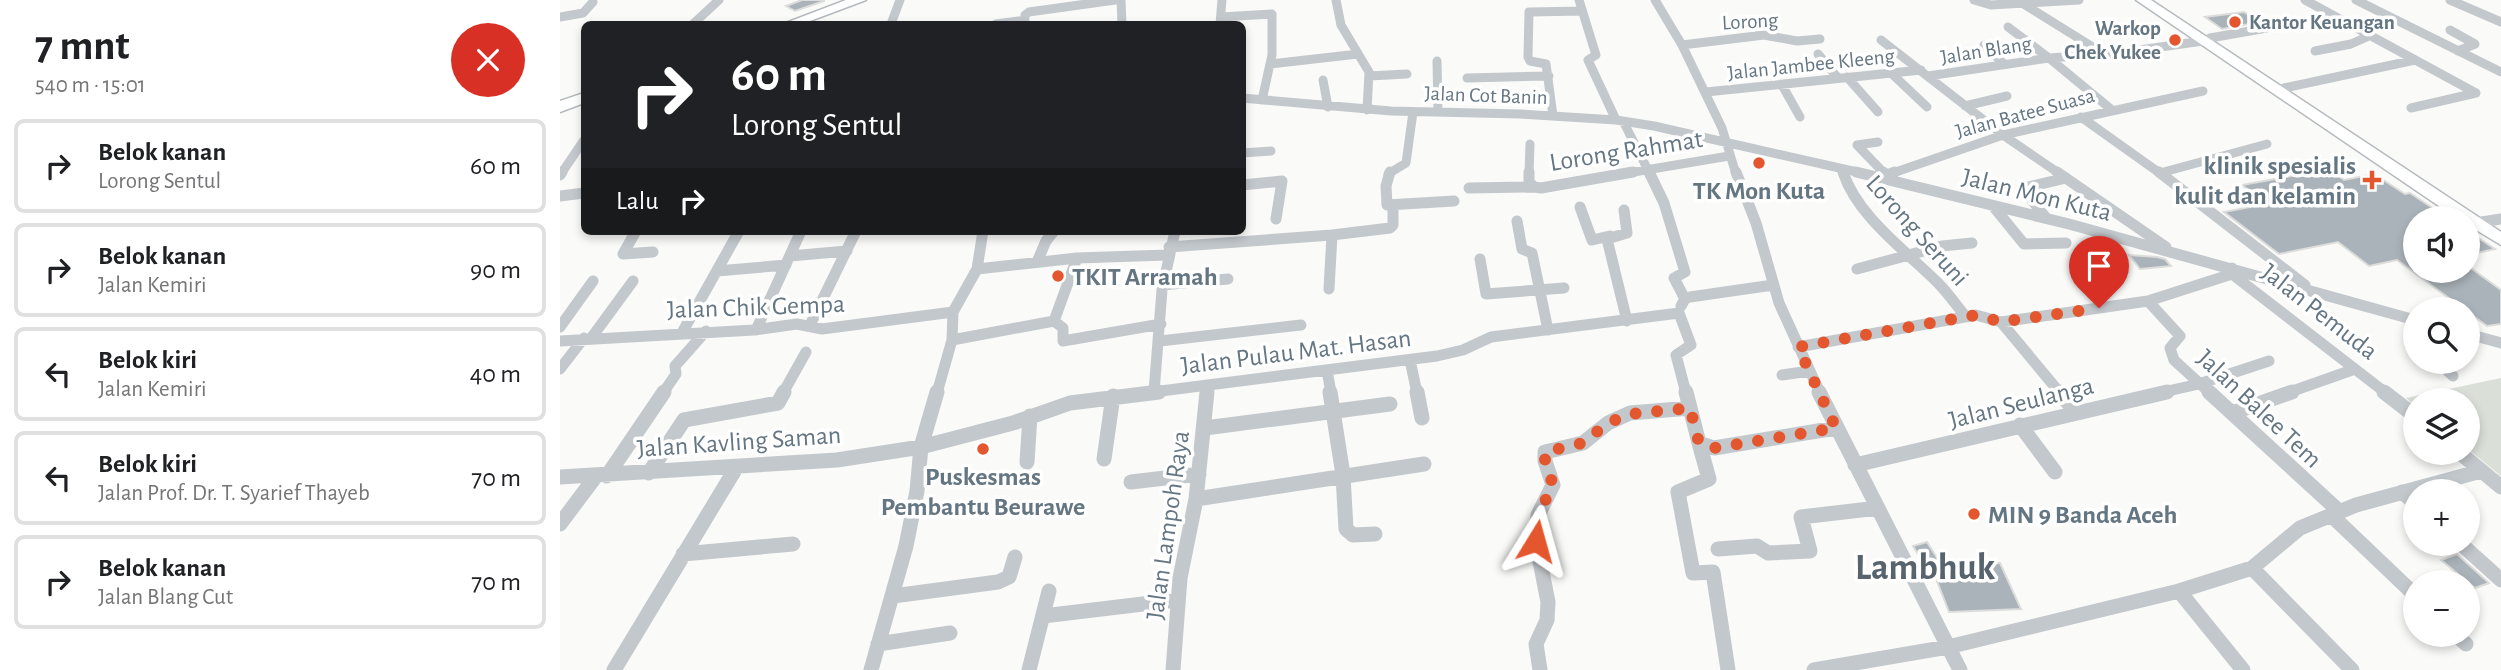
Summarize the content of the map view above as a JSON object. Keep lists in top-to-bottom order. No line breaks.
{"streets":{"street":["Lorong","Jalan Blang","Jalan Jambee Kleeng","Jalan Cot Banin","Jalan Batee Suasa","Lorong Rahmat","Jalan Mon Kuta","Lorong Seruni","Jalan Chik Gempa","Jalan Pemuda","Jalan Pulau Mat. Hasan","Jalan Seulanga","Jalan Balee Tem","Jalan Kavling Saman","Jalan Lampoh Raya"]},"crossings":[["Jalan Blang","Jalan Jambee Kleeng"],["Jalan Blang","Jalan Batee Suasa"],["Jalan Cot Banin","Lorong Rahmat"],["Jalan Cot Banin","Jalan Mon Kuta"],["Jalan Batee Suasa","Jalan Mon Kuta"],["Lorong Rahmat","Jalan Mon Kuta"],["Jalan Mon Kuta","Lorong Seruni"],["Jalan Mon Kuta","Jalan Pemuda"],["Jalan Pulau Mat. Hasan","Jalan Kavling Saman"],["Jalan Pulau Mat. Hasan","Jalan Lampoh Raya"],["Jalan Seulanga","Jalan Balee Tem"]],"districts":["Lambhuk"],"places":{"other":["Kantor Keuangan","Warkop Chek Yukee","TK Mon Kuta","TKIT Arramah","Puskesmas Pembantu Beurawe","MIN 9 Banda Aceh"],"health":["klinik spesialis kulit dan kelamin"]},"page":{"heading":["7 mnt","540 m · 15:01"],"turn":["60 m","Lorong Sentul"],"list":[{"name":"Belok kanan","note":"Lorong Sentul","value":"60 m"},{"name":"Belok kanan","note":"Jalan Kemiri","value":"90 m"},{"name":"Belok kiri","note":"Jalan Kemiri","value":"40 m"},{"name":"Belok kiri","note":"Jalan Prof. Dr. T. Syarief Thayeb","value":"70 m"},{"name":"Belok kanan","note":"Jalan Blang Cut","value":"70 m"}],"then":"Lalu","map_buttons":["+","−"]}}
